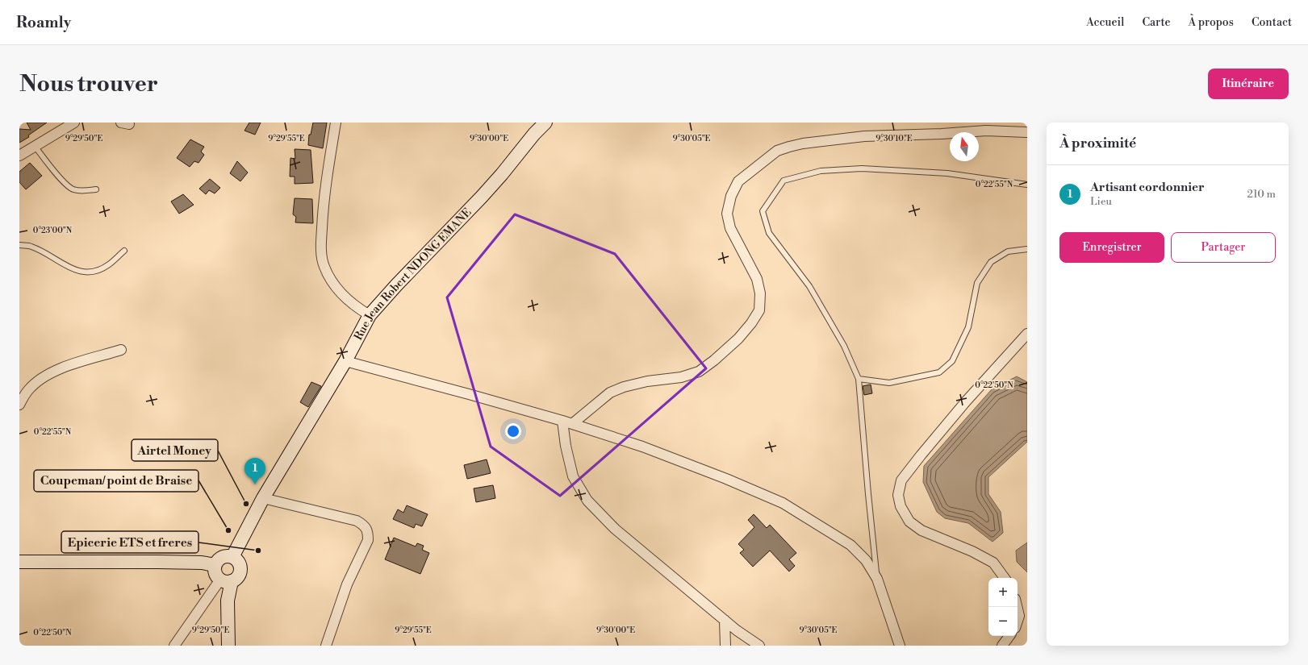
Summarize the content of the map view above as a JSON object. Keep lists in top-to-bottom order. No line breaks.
{"streets":{"street":["Rue Jean Robert NDONG EMANE"]},"places":["Airtel Money","Coupeman/ point de Braise","Epicerie ETS et freres"],"north":"top","page":{"header":"Roamly","nav":["Accueil","Carte","À propos","Contact"],"buttons":["Itinéraire",["Enregistrer","Partager"]],"title":"Nous trouver","heading":"À proximité","list":[{"mark":"1","name":"Artisant cordonnier","note":"Lieu","value":"210 m"}],"pins":"1","map_buttons":["+","−"]},"coordinates":["9°29'55\"E","9°30'05\"E","9°29'50\"E","9°30'00\"E","9°30'10\"E","0°22'55\"N","0°23'00\"N","0°22'50\"N"]}
